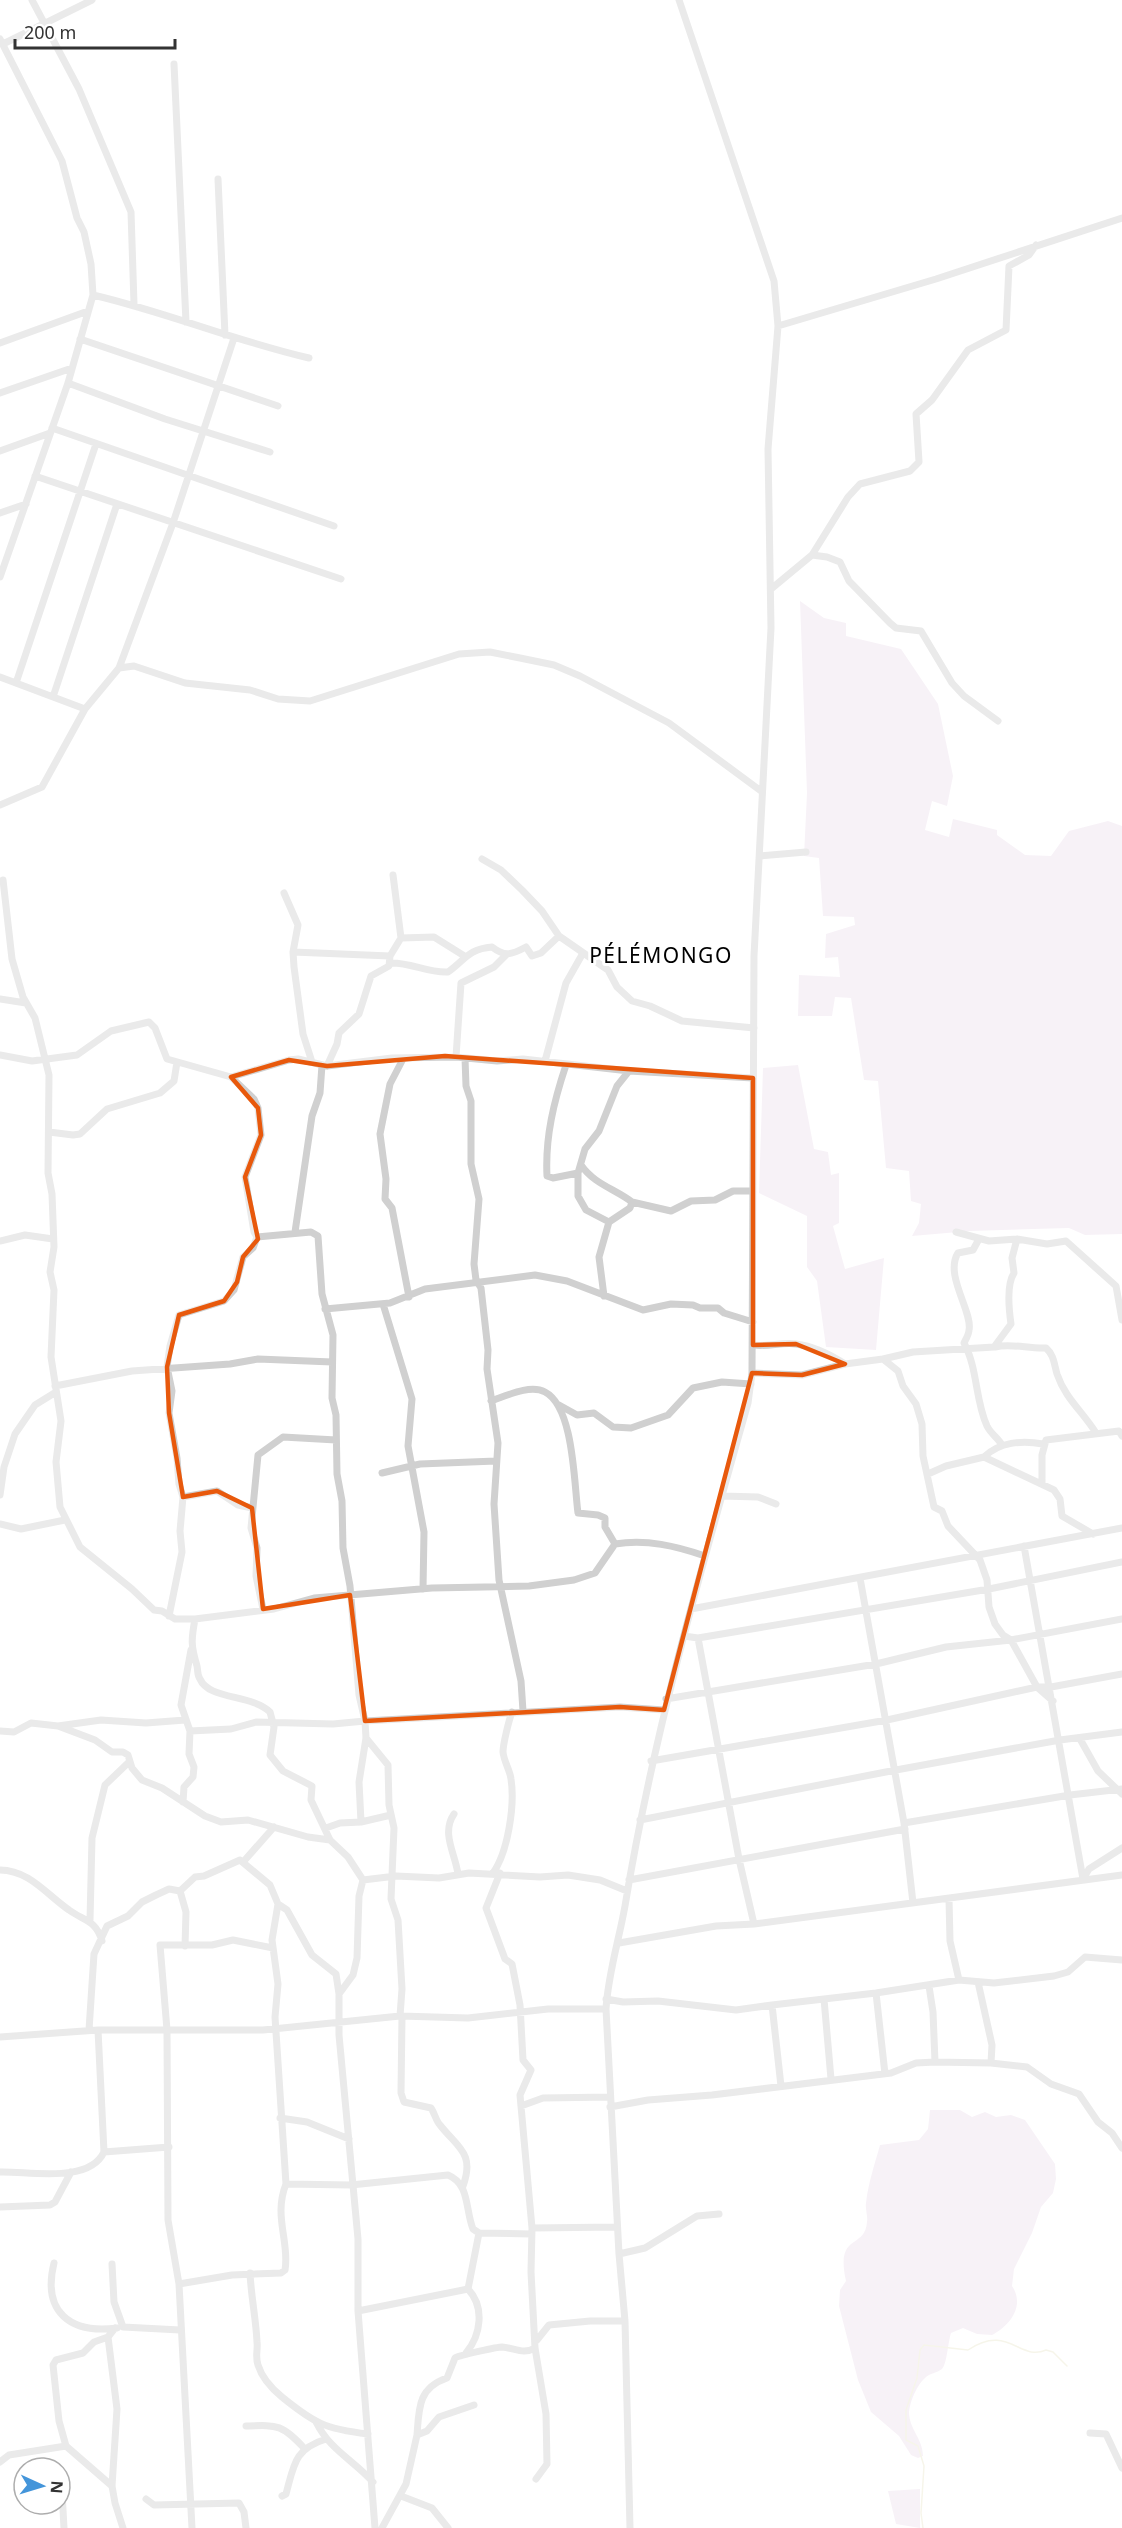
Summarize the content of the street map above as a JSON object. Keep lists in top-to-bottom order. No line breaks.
{"districts":["PÉLÉMONGO"],"scale_bar":"200 m","north":"right"}
